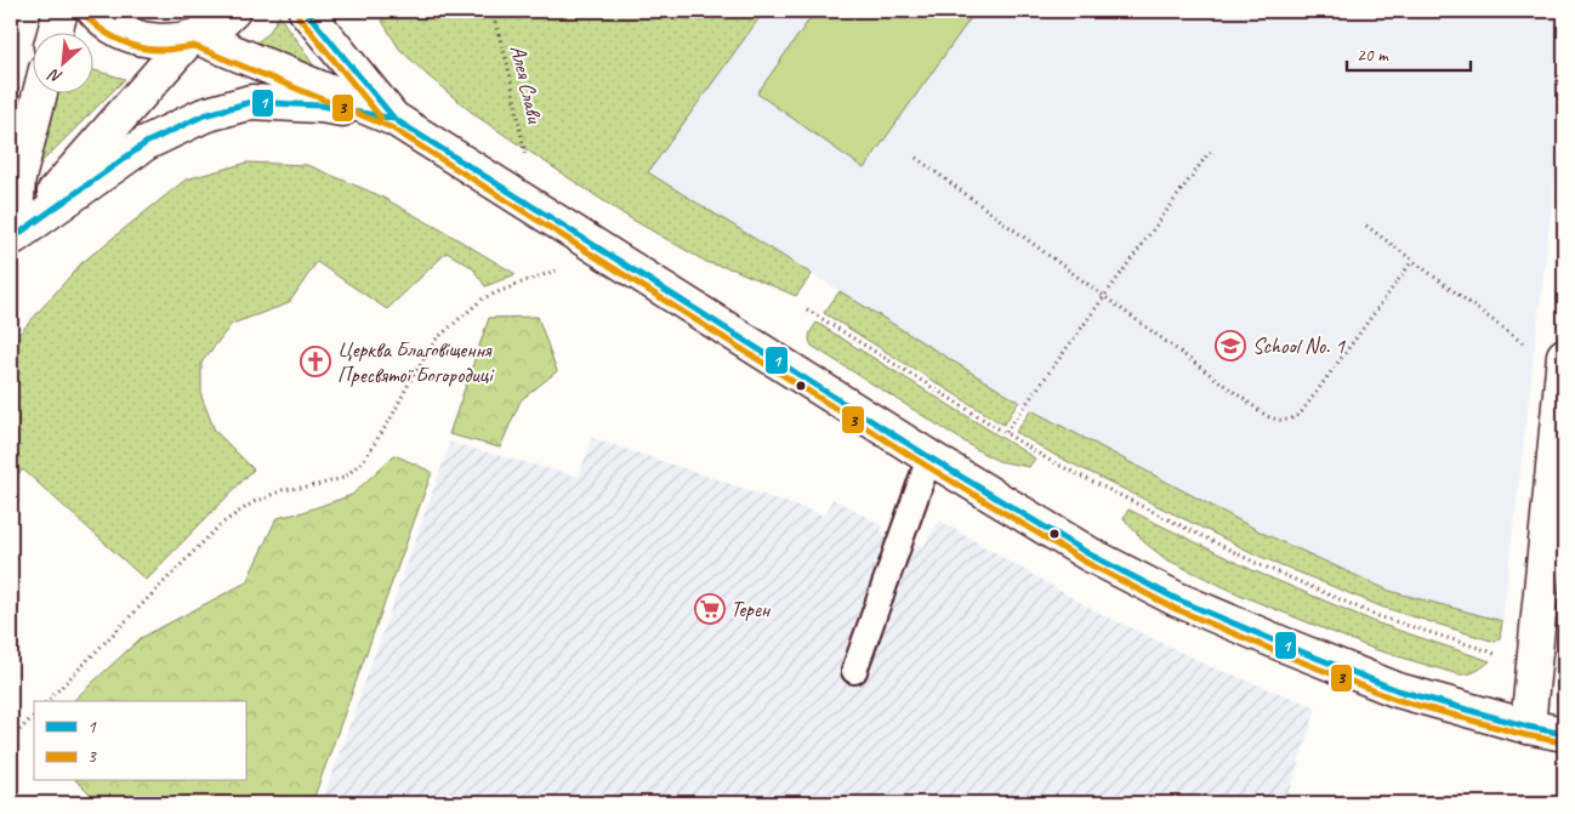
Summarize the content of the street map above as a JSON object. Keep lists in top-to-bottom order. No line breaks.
{"streets":{"path":["Алея Слави"]},"places":{"school or university":["School No. 1"],"church":["Церква Благовіщення Пресвятої Богородиці"],"supermarket":["Терен"]},"lines":["transit line 1","transit line 3"],"legend":["1","3"],"scale_bar":"20 m","north":"bottom left"}
